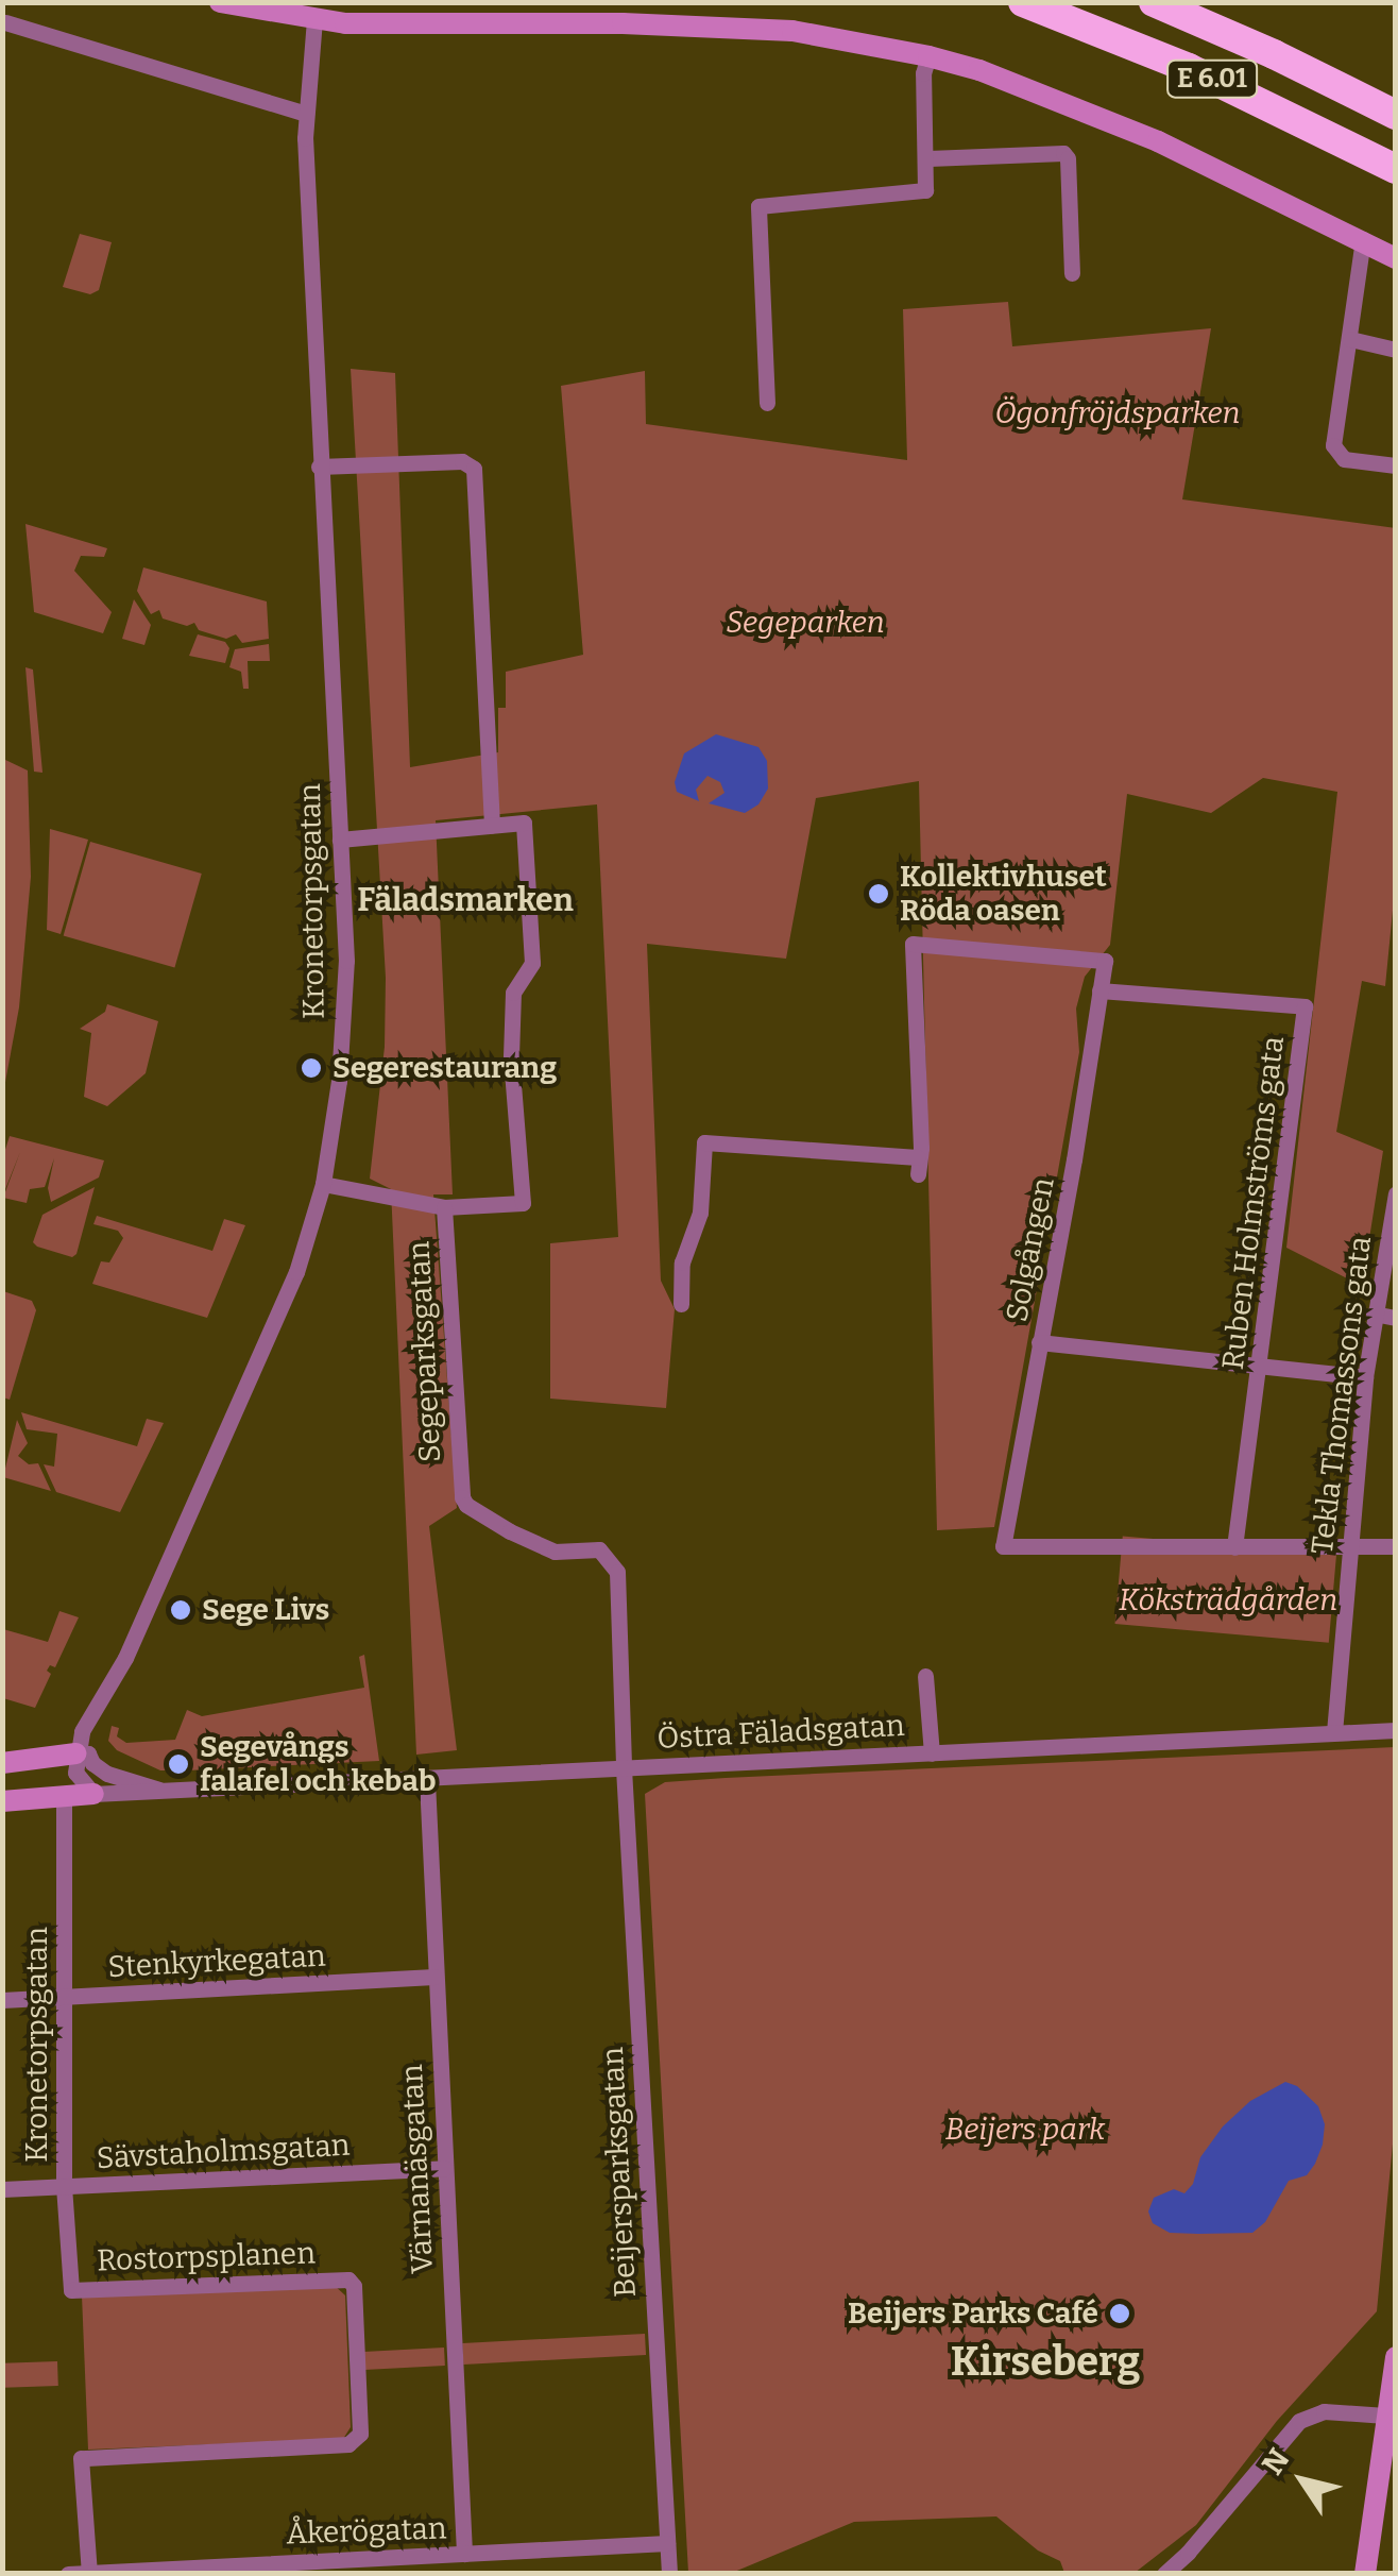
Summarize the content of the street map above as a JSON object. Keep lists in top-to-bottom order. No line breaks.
{"streets":{"highway":["E 6.01"],"street":["Kronetorpsgatan","Ruben Holmströms gata","Solgången","Segeparksgatan","Tekla Thomassons gata","Östra Fäladsgatan","Stenkyrkegatan","Sävstaholmsgatan","Värnanäsgatan","Beijersparksgatan","Rostorpsplanen","Åkerögatan"]},"crossings":[["Kronetorpsgatan","Segeparksgatan"],["Kronetorpsgatan","Östra Fäladsgatan"],["Kronetorpsgatan","Stenkyrkegatan"],["Kronetorpsgatan","Sävstaholmsgatan"],["Kronetorpsgatan","Rostorpsplanen"],["Ruben Holmströms gata","Solgången"],["Segeparksgatan","Östra Fäladsgatan"],["Segeparksgatan","Beijersparksgatan"],["Tekla Thomassons gata","Östra Fäladsgatan"],["Östra Fäladsgatan","Värnanäsgatan"],["Östra Fäladsgatan","Beijersparksgatan"],["Stenkyrkegatan","Värnanäsgatan"],["Sävstaholmsgatan","Värnanäsgatan"],["Värnanäsgatan","Åkerögatan"],["Beijersparksgatan","Åkerögatan"],["Rostorpsplanen","Åkerögatan"]],"districts":["Fäladsmarken","Kirseberg"],"parks":["Ögonfröjdsparken","Segeparken","Köksträdgården","Beijers park"],"places":["Kollektivhuset Röda oasen","Segerestaurang","Sege Livs","Segevångs falafel och kebab","Beijers Parks Café"],"north":"top left"}
